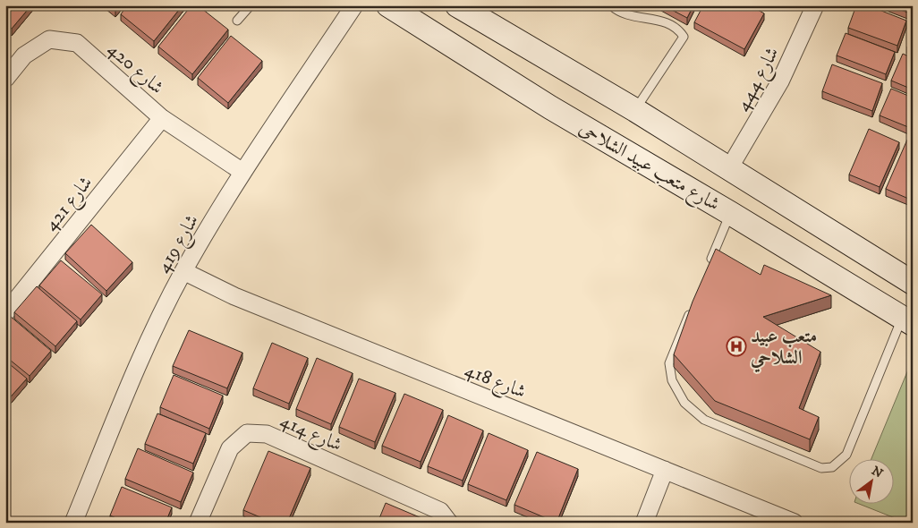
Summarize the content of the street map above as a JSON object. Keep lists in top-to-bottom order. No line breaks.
{"streets":{"street":["شارع 420","شارع 444","شارع متعب عبيد الشلاحى","شارع 421","شارع 419","شارع 418","شارع 414"]},"crossings":[["شارع 420","شارع 421"],["شارع 420","شارع 419"],["شارع 444","شارع متعب عبيد الشلاحى"],["شارع 419","شارع 418"]],"places":{"hospital":["متعب عبيد الشلاحي"]},"north":"top right"}
